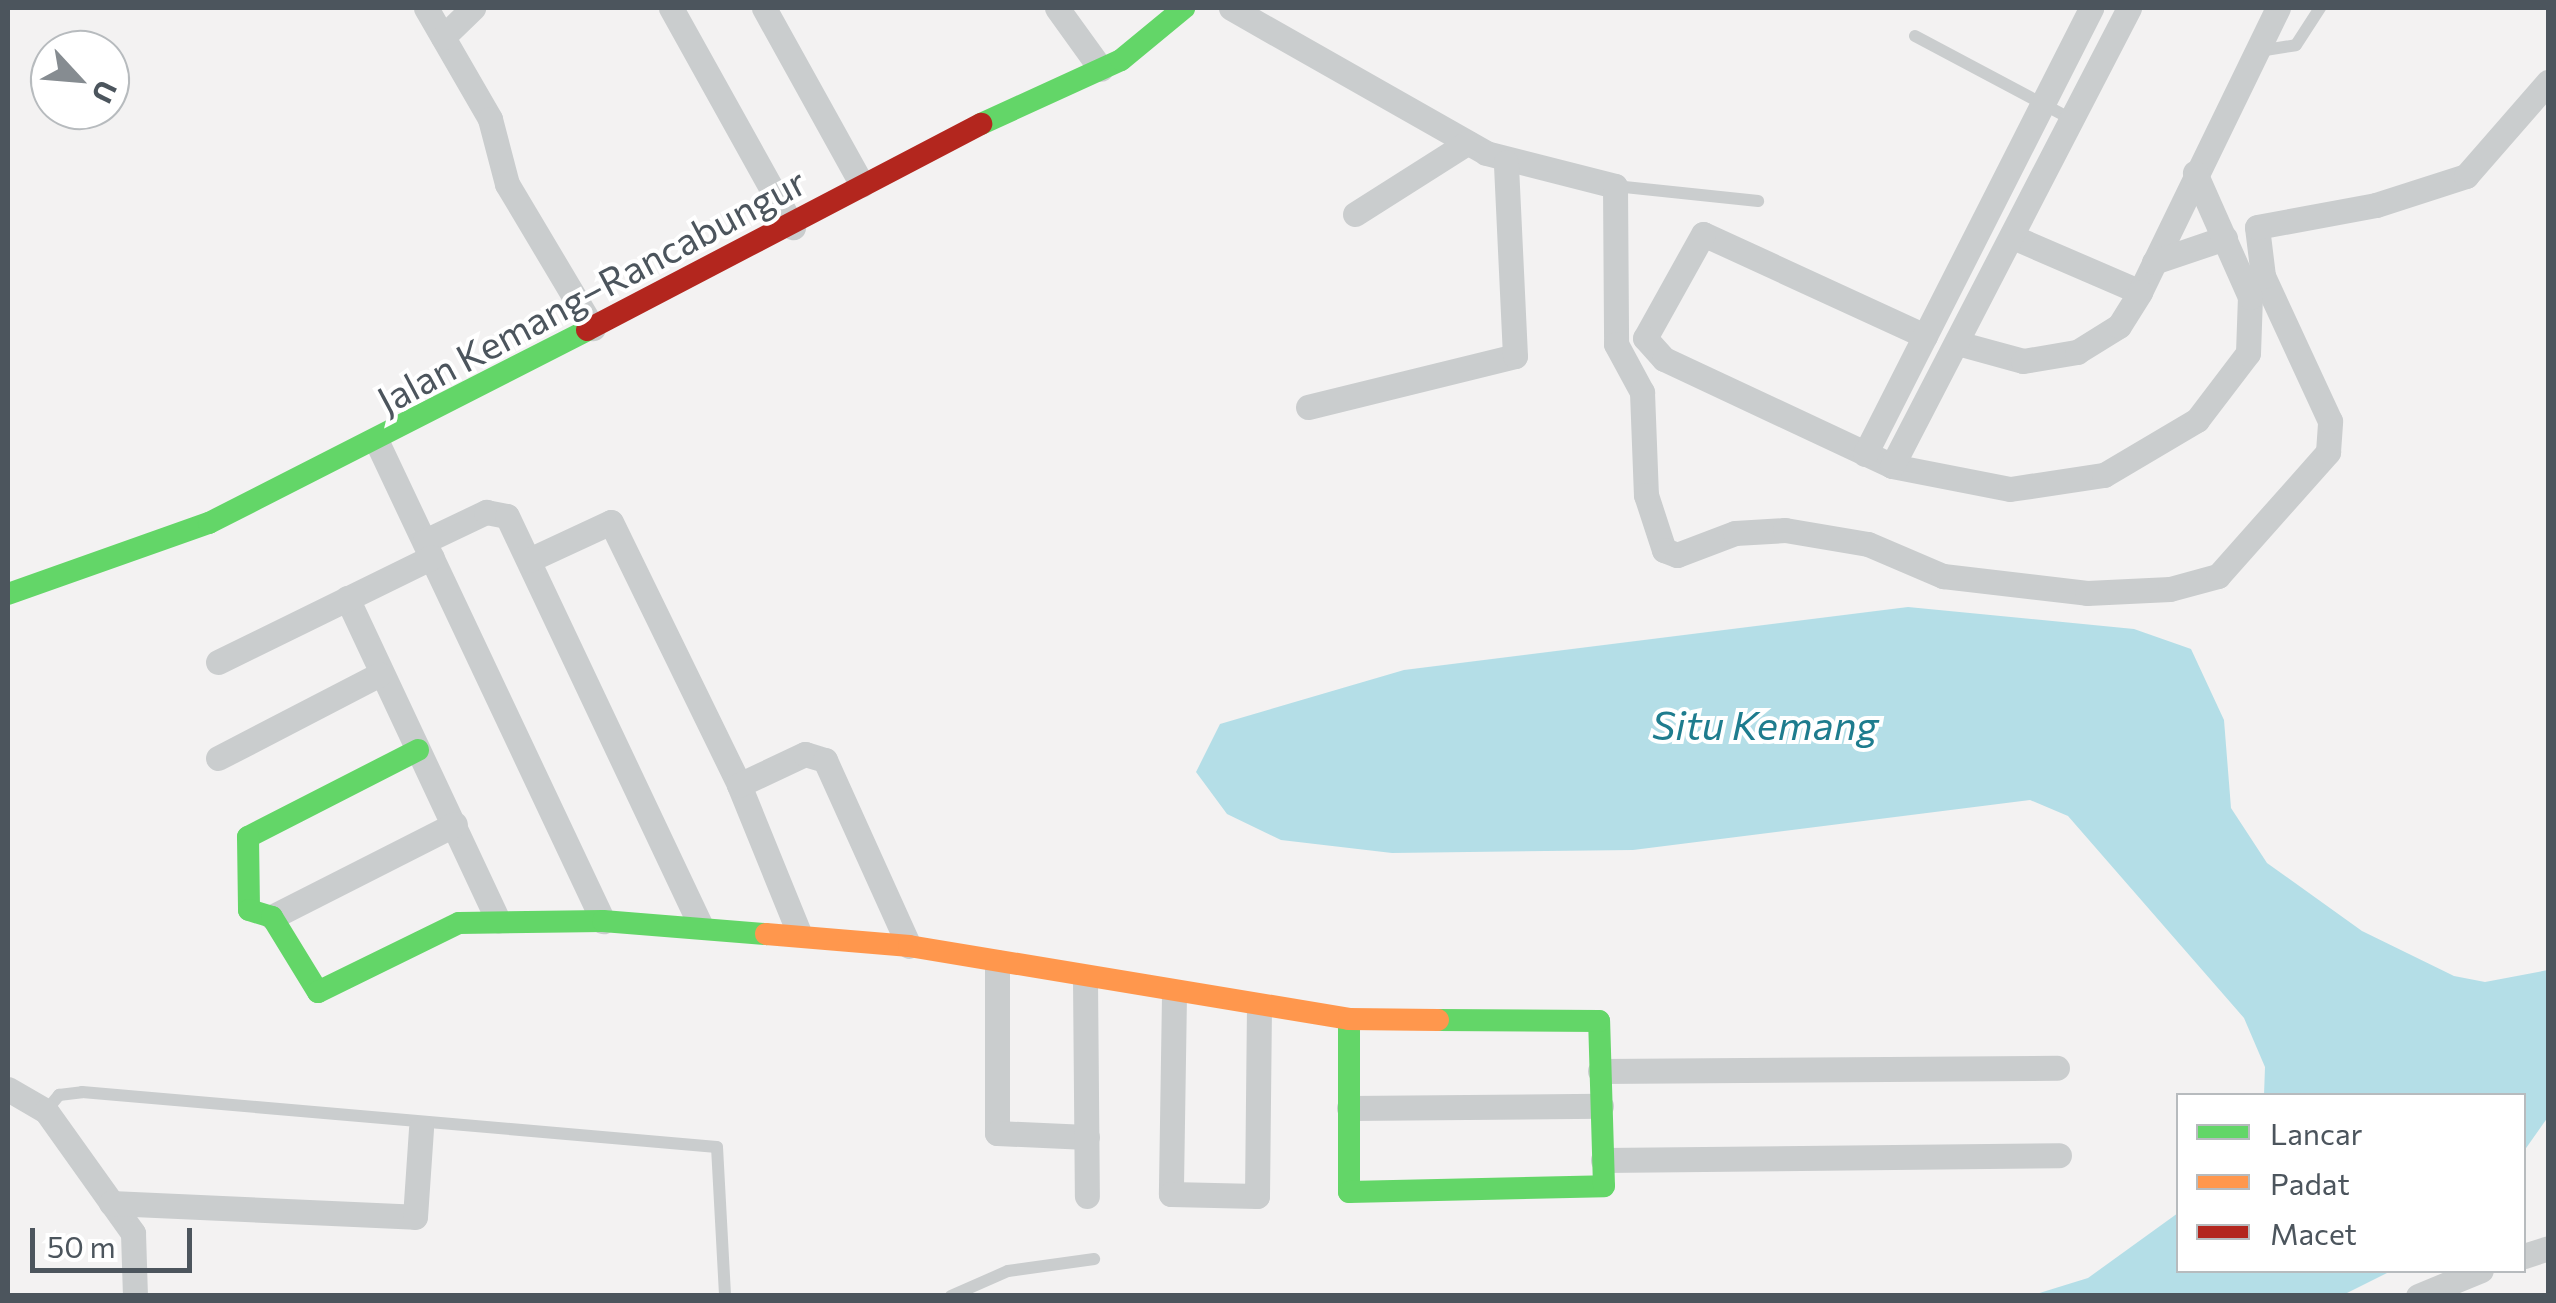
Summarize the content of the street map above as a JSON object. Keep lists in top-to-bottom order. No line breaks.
{"streets":{"street":["Jalan Kemang–Rancabungur"]},"water":["Situ Kemang"],"legend":["Lancar","Padat","Macet"],"scale_bar":"50 m","north":"bottom right"}
